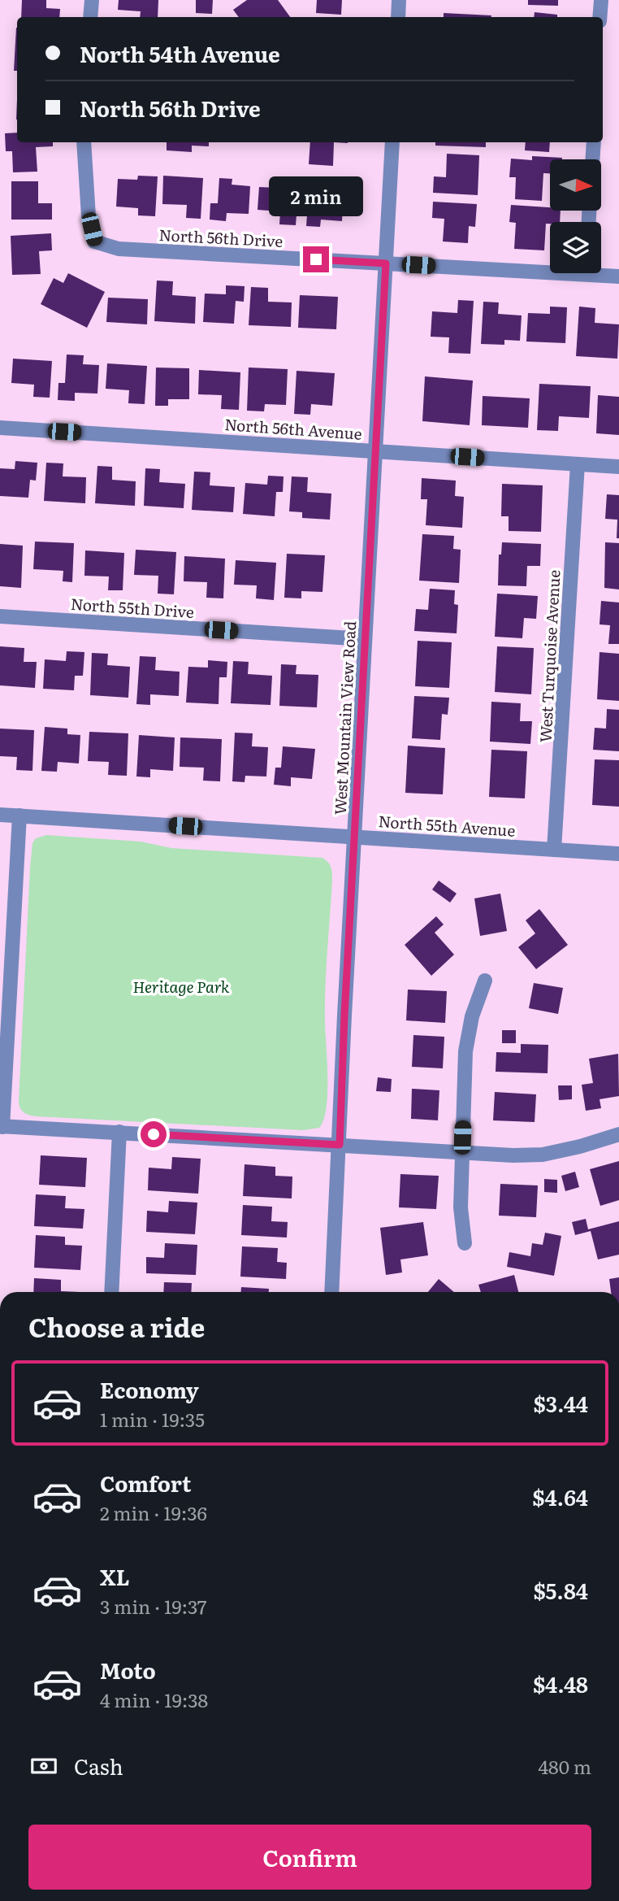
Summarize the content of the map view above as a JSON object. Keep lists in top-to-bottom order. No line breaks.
{"streets":{"street":["North 56th Drive","North 56th Avenue","North 55th Drive","West Turquoise Avenue","West Mountain View Road","North 55th Avenue"]},"crossings":[["North 56th Drive","West Mountain View Road"],["North 56th Avenue","West Turquoise Avenue"],["North 56th Avenue","West Mountain View Road"],["North 55th Drive","West Mountain View Road"],["West Turquoise Avenue","North 55th Avenue"],["West Mountain View Road","North 55th Avenue"]],"parks":["Heritage Park"],"north":"right","page":{"banner":["North 54th Avenue","North 56th Drive"],"bubble":"2 min","heading":"Choose a ride","list":[{"name":"Economy","note":"1 min · 19:35","value":"$3.44"},{"name":"Comfort","note":"2 min · 19:36","value":"$4.64"},{"name":"XL","note":"3 min · 19:37","value":"$5.84"},{"name":"Moto","note":"4 min · 19:38","value":"$4.48"}],"pay":["Cash","480 m"],"buttons":"Confirm"}}
